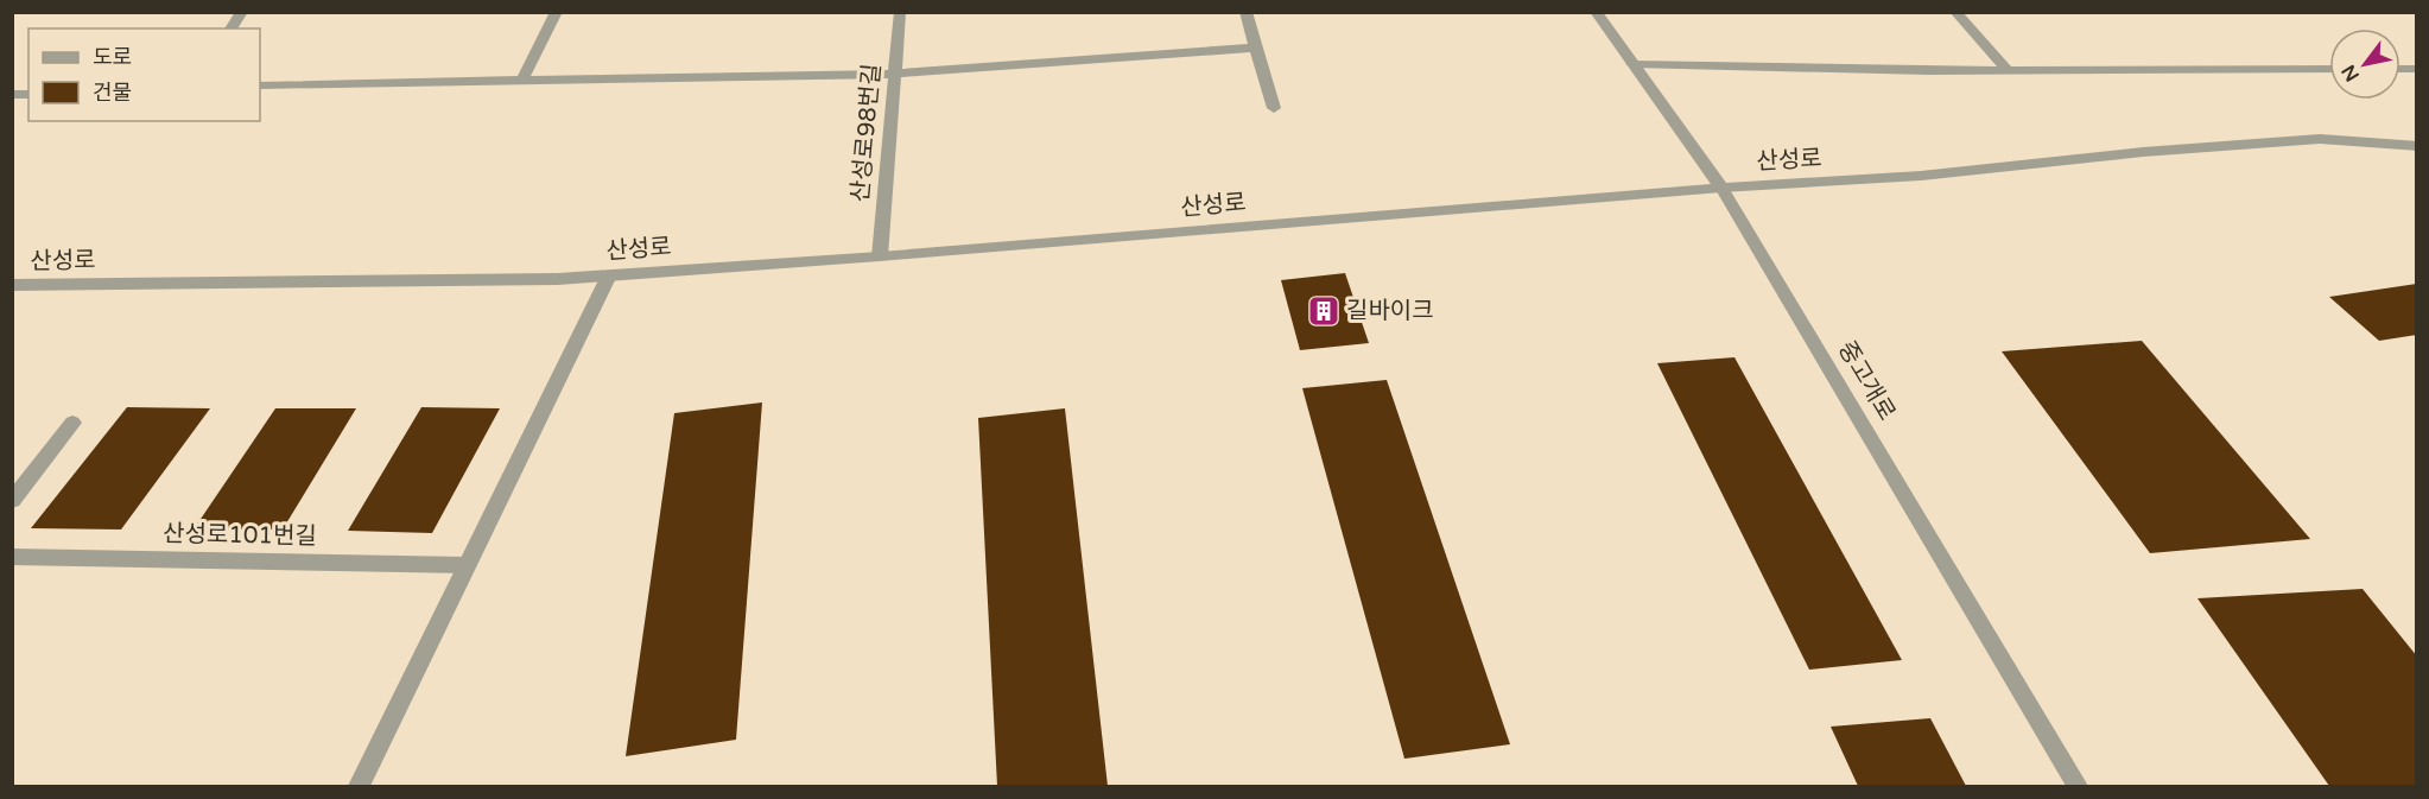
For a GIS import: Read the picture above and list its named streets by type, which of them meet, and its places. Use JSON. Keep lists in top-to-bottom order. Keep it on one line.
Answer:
{"streets":{"street":["산성로98번길","산성로","중고개로","산성로101번길"]},"crossings":[["산성로98번길","산성로"],["산성로","중고개로"]],"places":{"building":["길바이크"]},"legend":["도로","건물"],"north":"bottom left"}
